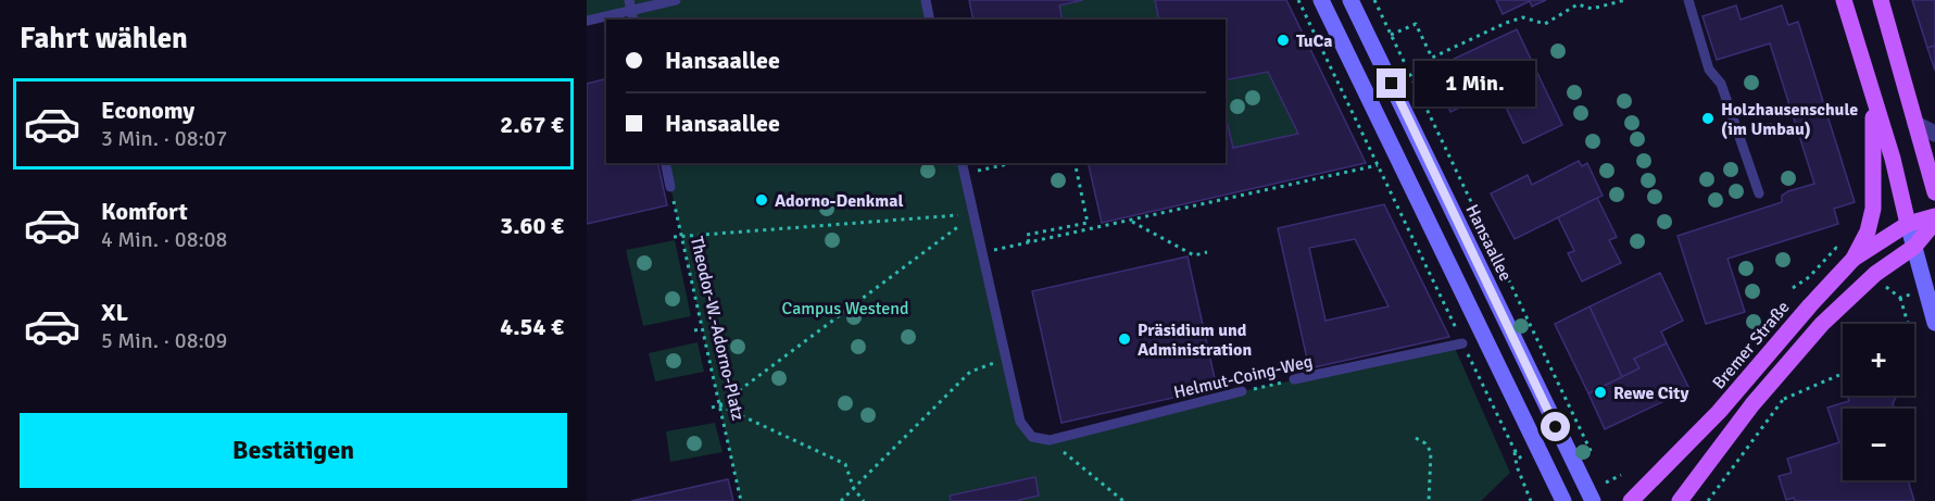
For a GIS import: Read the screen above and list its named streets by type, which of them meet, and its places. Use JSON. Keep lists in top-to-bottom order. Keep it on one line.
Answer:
{"streets":{"main road":["Hansaallee","Bremer Straße"],"lane":["Helmut-Coing-Weg"],"path":["Theodor-W.-Adorno-Platz"]},"parks":["Campus Westend"],"places":["TuCa","Holzhausenschule (im Umbau)","Adorno-Denkmal","Präsidium und Administration","Rewe City"],"page":{"heading":"Fahrt wählen","banner":["Hansaallee","Hansaallee"],"bubble":"1 Min.","list":[{"name":"Economy","note":"3 Min. · 08:07","value":"2.67 €"},{"name":"Komfort","note":"4 Min. · 08:08","value":"3.60 €"},{"name":"XL","note":"5 Min. · 08:09","value":"4.54 €"}],"map_buttons":["+","−"],"buttons":"Bestätigen"}}
